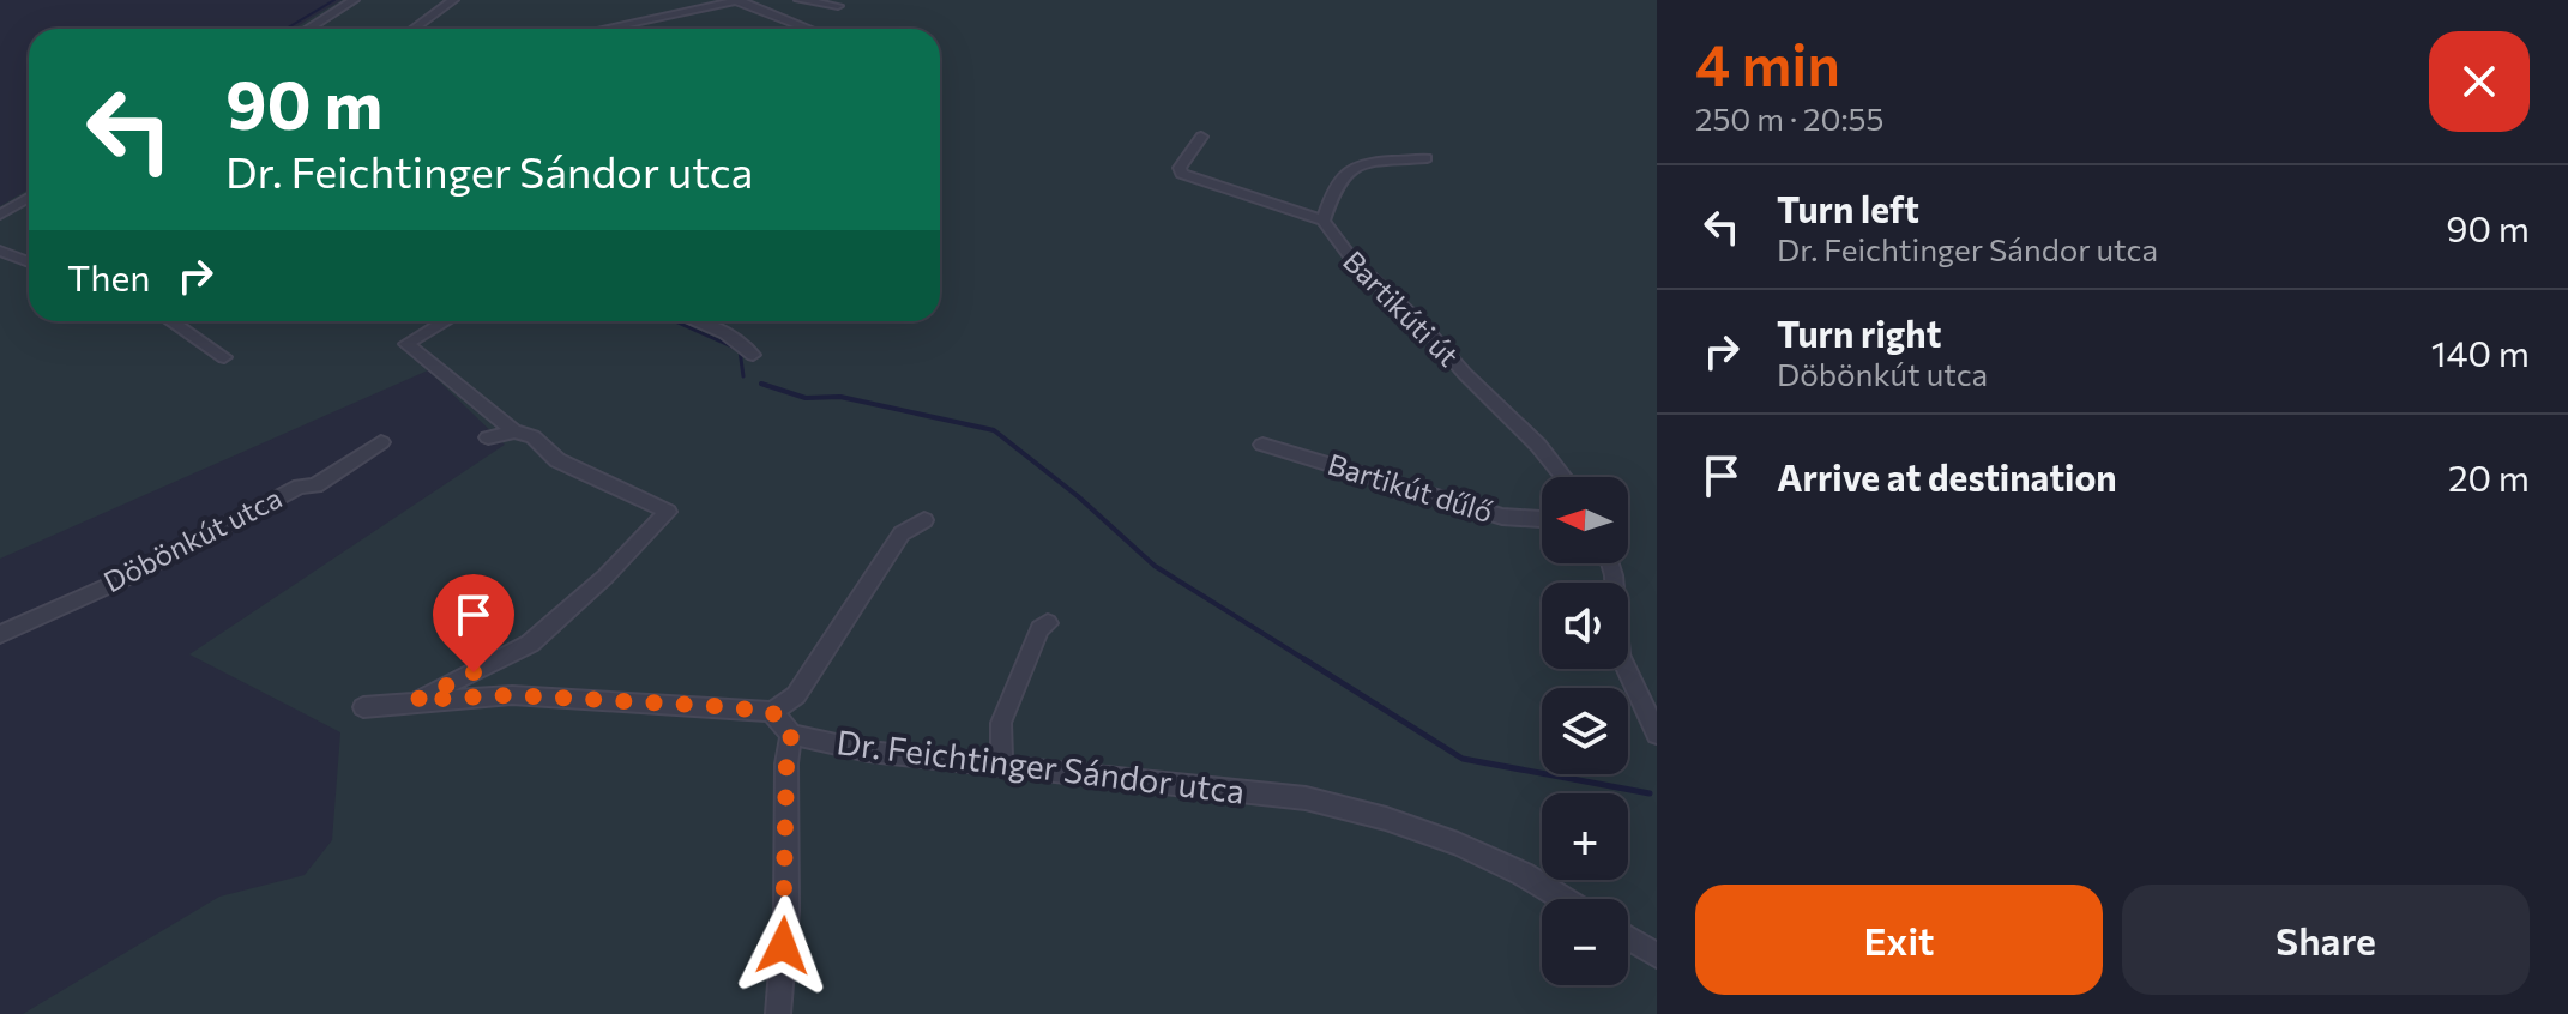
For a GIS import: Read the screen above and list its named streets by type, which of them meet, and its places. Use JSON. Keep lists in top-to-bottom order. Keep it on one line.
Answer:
{"streets":{"street":["Bartikúti út","Bartikút dűlő","Döbönkút utca","Dr. Feichtinger Sándor utca"]},"north":"left","page":{"heading":["4 min","250 m · 20:55"],"turn":["90 m","Dr. Feichtinger Sándor utca"],"list":[{"name":"Turn left","note":"Dr. Feichtinger Sándor utca","value":"90 m"},{"name":"Turn right","note":"Döbönkút utca","value":"140 m"},{"name":"Arrive at destination","value":"20 m"}],"then":"Then","map_buttons":["+","−"],"buttons":["Exit","Share"]}}
